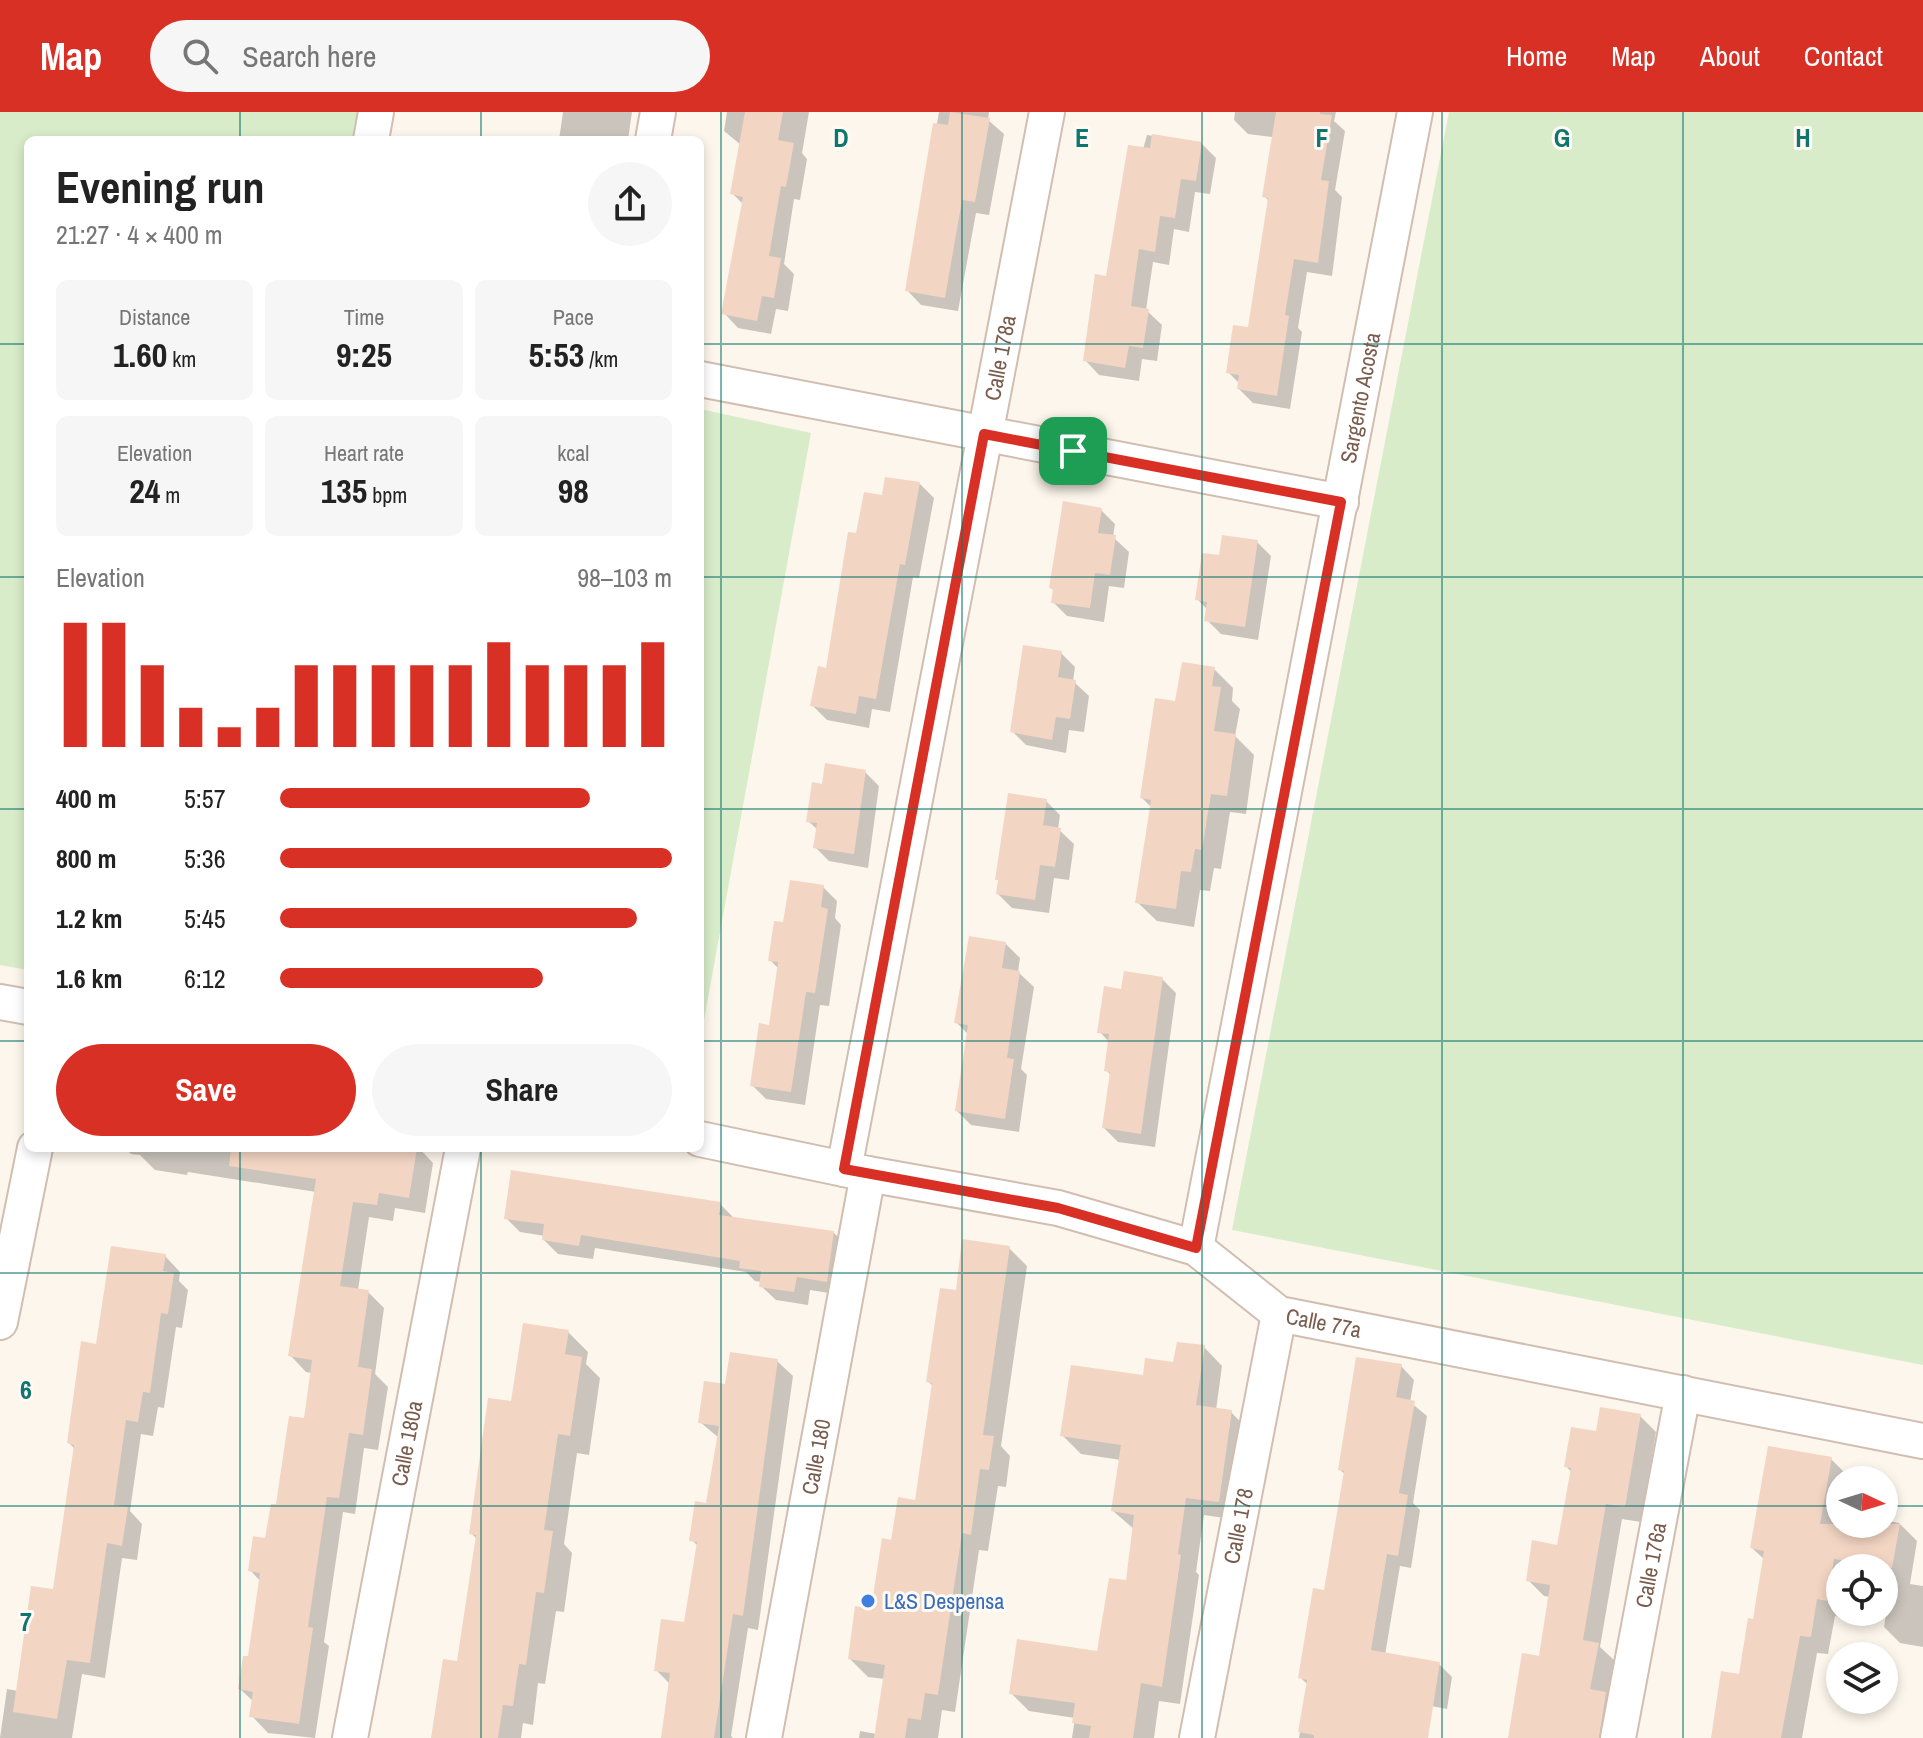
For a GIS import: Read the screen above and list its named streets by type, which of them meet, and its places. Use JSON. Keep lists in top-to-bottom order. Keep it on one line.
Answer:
{"streets":{"street":["Calle 178a","Sargento Acosta","Calle 77a","Calle 180a","Calle 180","Calle 178","Calle 176a"]},"crossings":[["Calle 178a","Calle 77a"],["Calle 178a","Calle 180"],["Sargento Acosta","Calle 77a"],["Calle 77a","Calle 180"],["Calle 77a","Calle 178"],["Calle 77a","Calle 176a"]],"places":["L&S Despensa"],"north":"right","page":{"header":"Map","search":"Search here","nav":["Home","Map","About","Contact"],"heading":["Evening run","21:27 · 4 × 400 m"],"stats":[["Distance","1.60 km"],["Time","9:25"],["Pace","5:53 /km"],["Elevation","24 m"],["Heart rate","135 bpm"],["kcal","98"]],"chart":["Elevation","98–103 m"],"list":[{"name":"400 m","note":"5:57"},{"name":"800 m","note":"5:36"},{"name":"1.2 km","note":"5:45"},{"name":"1.6 km","note":"6:12"}],"buttons":["Save","Share"]},"grid":{"columns":["D","E","F","G","H"],"rows":["6","7"]}}
